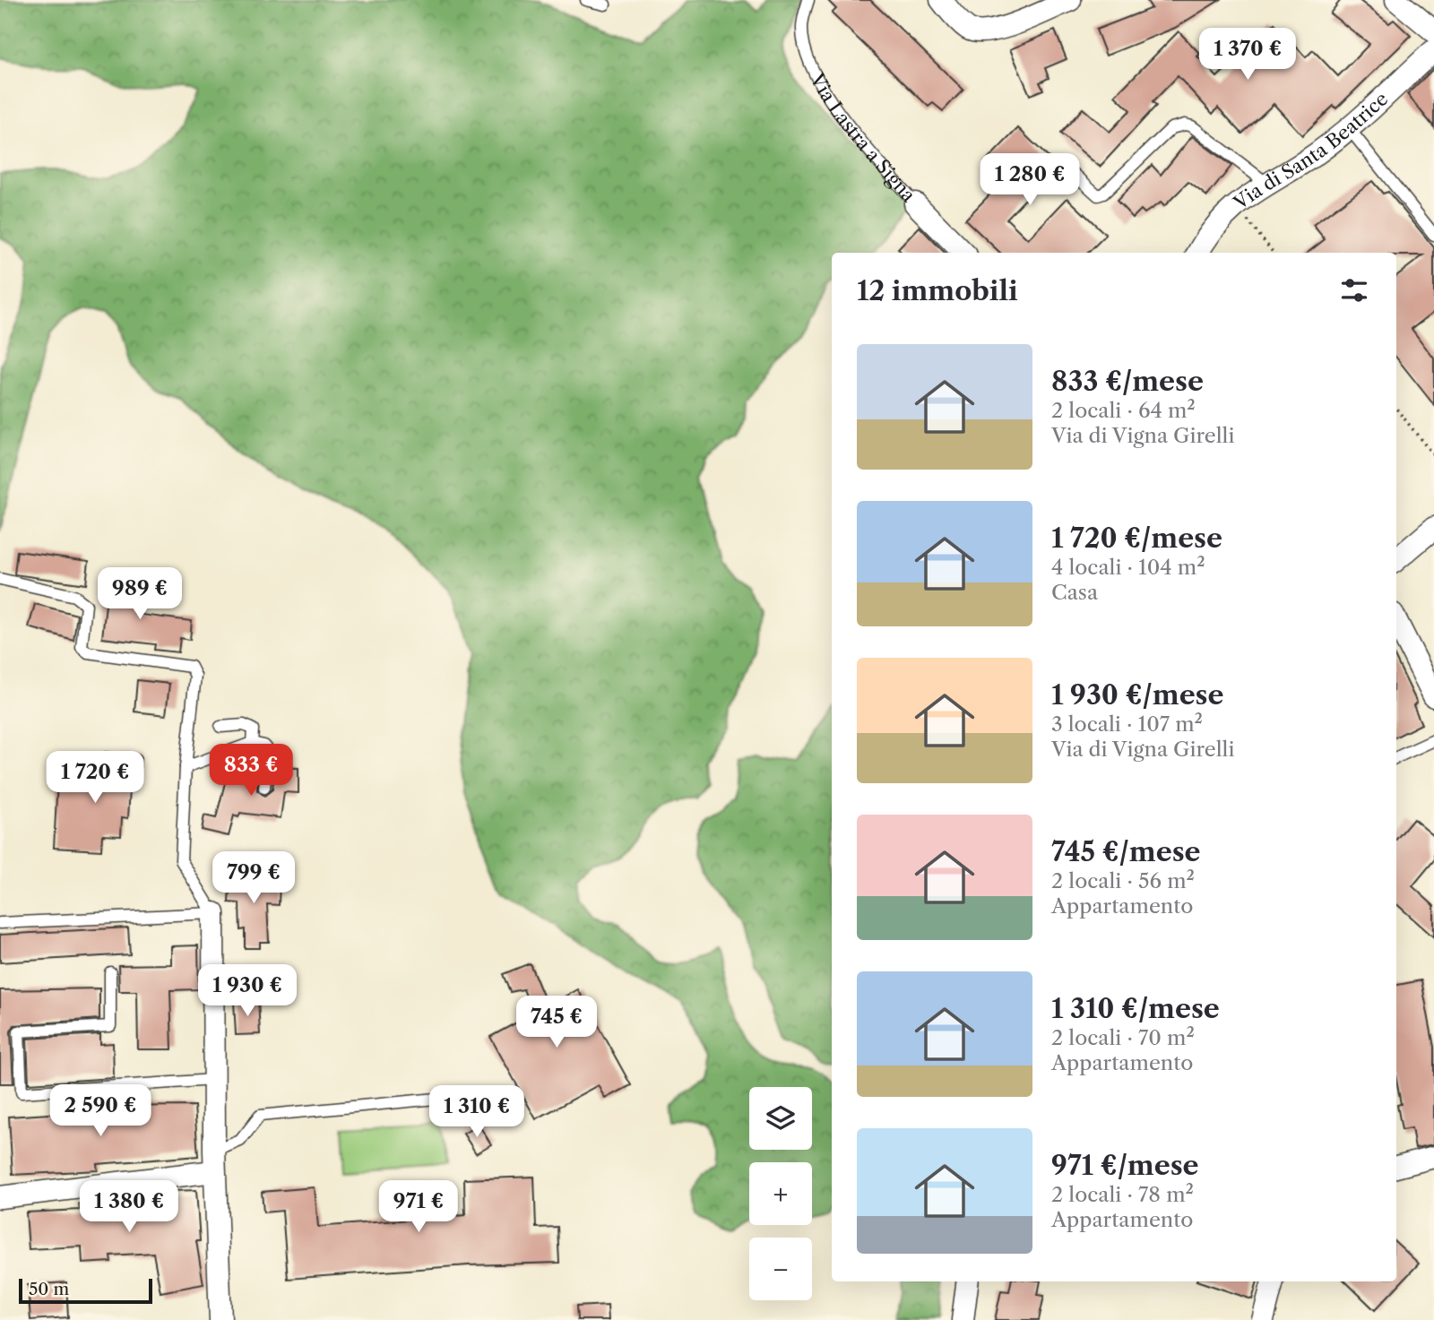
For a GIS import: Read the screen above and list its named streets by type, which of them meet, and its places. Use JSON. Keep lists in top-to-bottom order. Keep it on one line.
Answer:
{"streets":{"street":["Via Lastra a Signa","Via di Santa Beatrice"]},"scale_bar":"50 m","page":{"price":["1 370 €","1 280 €","989 €","833 €","1 720 €","799 €","1 930 €","745 €","2 590 €","1 310 €","1 380 €","971 €"],"heading":"12 immobili","list":[{"name":"833 €/mese","note":"2 locali · 64 m² · Via di Vigna Girelli"},{"name":"1 720 €/mese","note":"4 locali · 104 m² · Casa"},{"name":"1 930 €/mese","note":"3 locali · 107 m² · Via di Vigna Girelli"},{"name":"745 €/mese","note":"2 locali · 56 m² · Appartamento"},{"name":"1 310 €/mese","note":"2 locali · 70 m² · Appartamento"},{"name":"971 €/mese","note":"2 locali · 78 m² · Appartamento"}],"map_buttons":["+","−"],"scale":"50 m"}}
